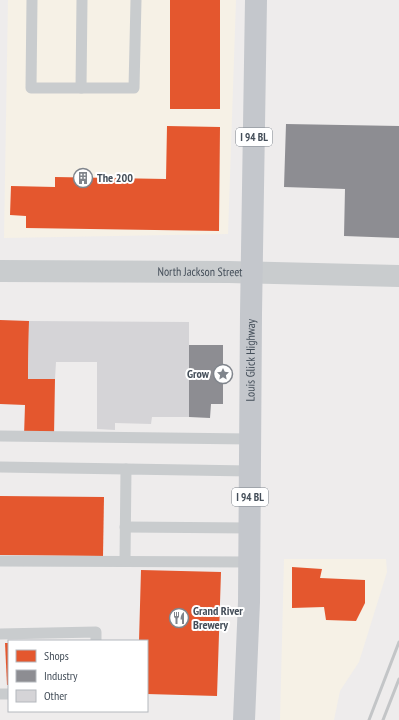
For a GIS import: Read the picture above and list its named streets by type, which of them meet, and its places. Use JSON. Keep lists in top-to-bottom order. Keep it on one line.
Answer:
{"streets":{"main road":["I 94 BL","Louis Glick Highway"],"street":["North Jackson Street"]},"crossings":[["North Jackson Street","Louis Glick Highway"]],"places":{"building":["The 200"],"place":["Grow"],"restaurant":["Grand River Brewery"]},"legend":["Shops","Industry","Other"]}
